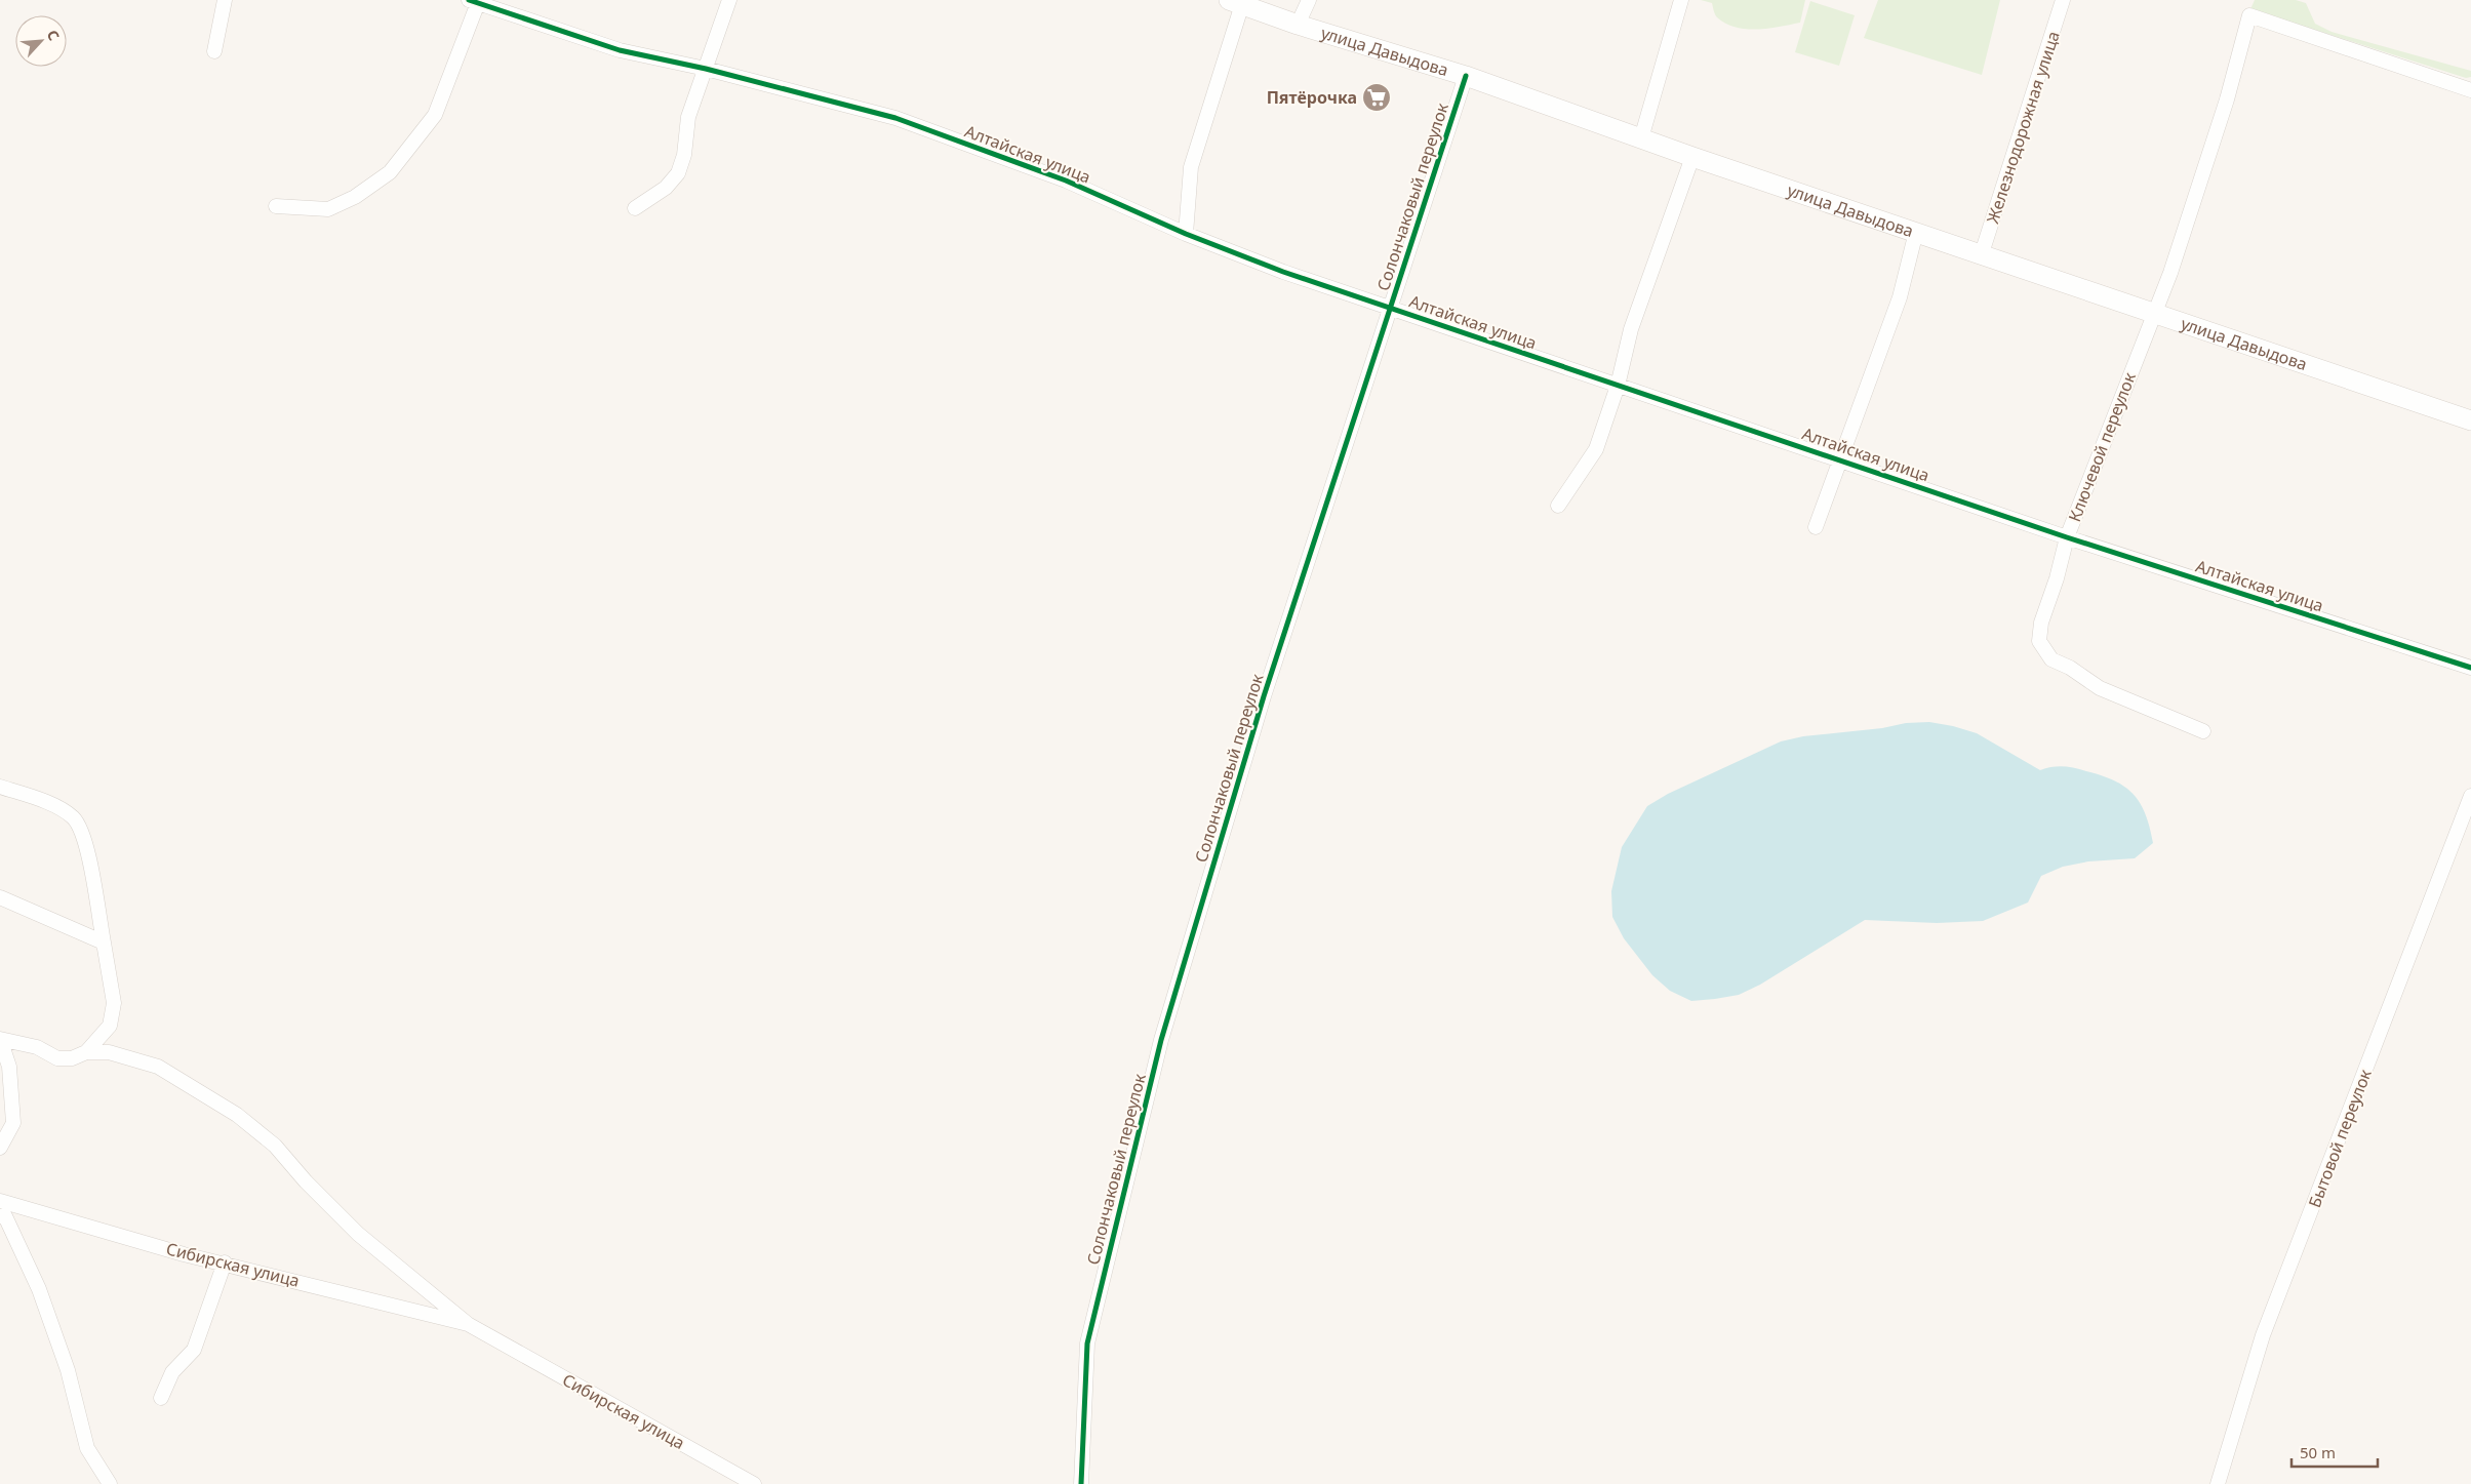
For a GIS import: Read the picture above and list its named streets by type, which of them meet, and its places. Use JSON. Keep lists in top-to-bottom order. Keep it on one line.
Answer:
{"streets":{"main road":["улица Давыдова"],"street":["Железнодорожная улица","Алтайская улица","Солончаковый переулок","Ключевой переулок","Бытовой переулок","Сибирская улица"]},"crossings":[["улица Давыдова","Железнодорожная улица"],["улица Давыдова","Солончаковый переулок"],["улица Давыдова","Ключевой переулок"],["Алтайская улица","Солончаковый переулок"],["Алтайская улица","Ключевой переулок"]],"places":{"supermarket":["Пятёрочка"]},"scale_bar":"50 m","north":"top right"}
